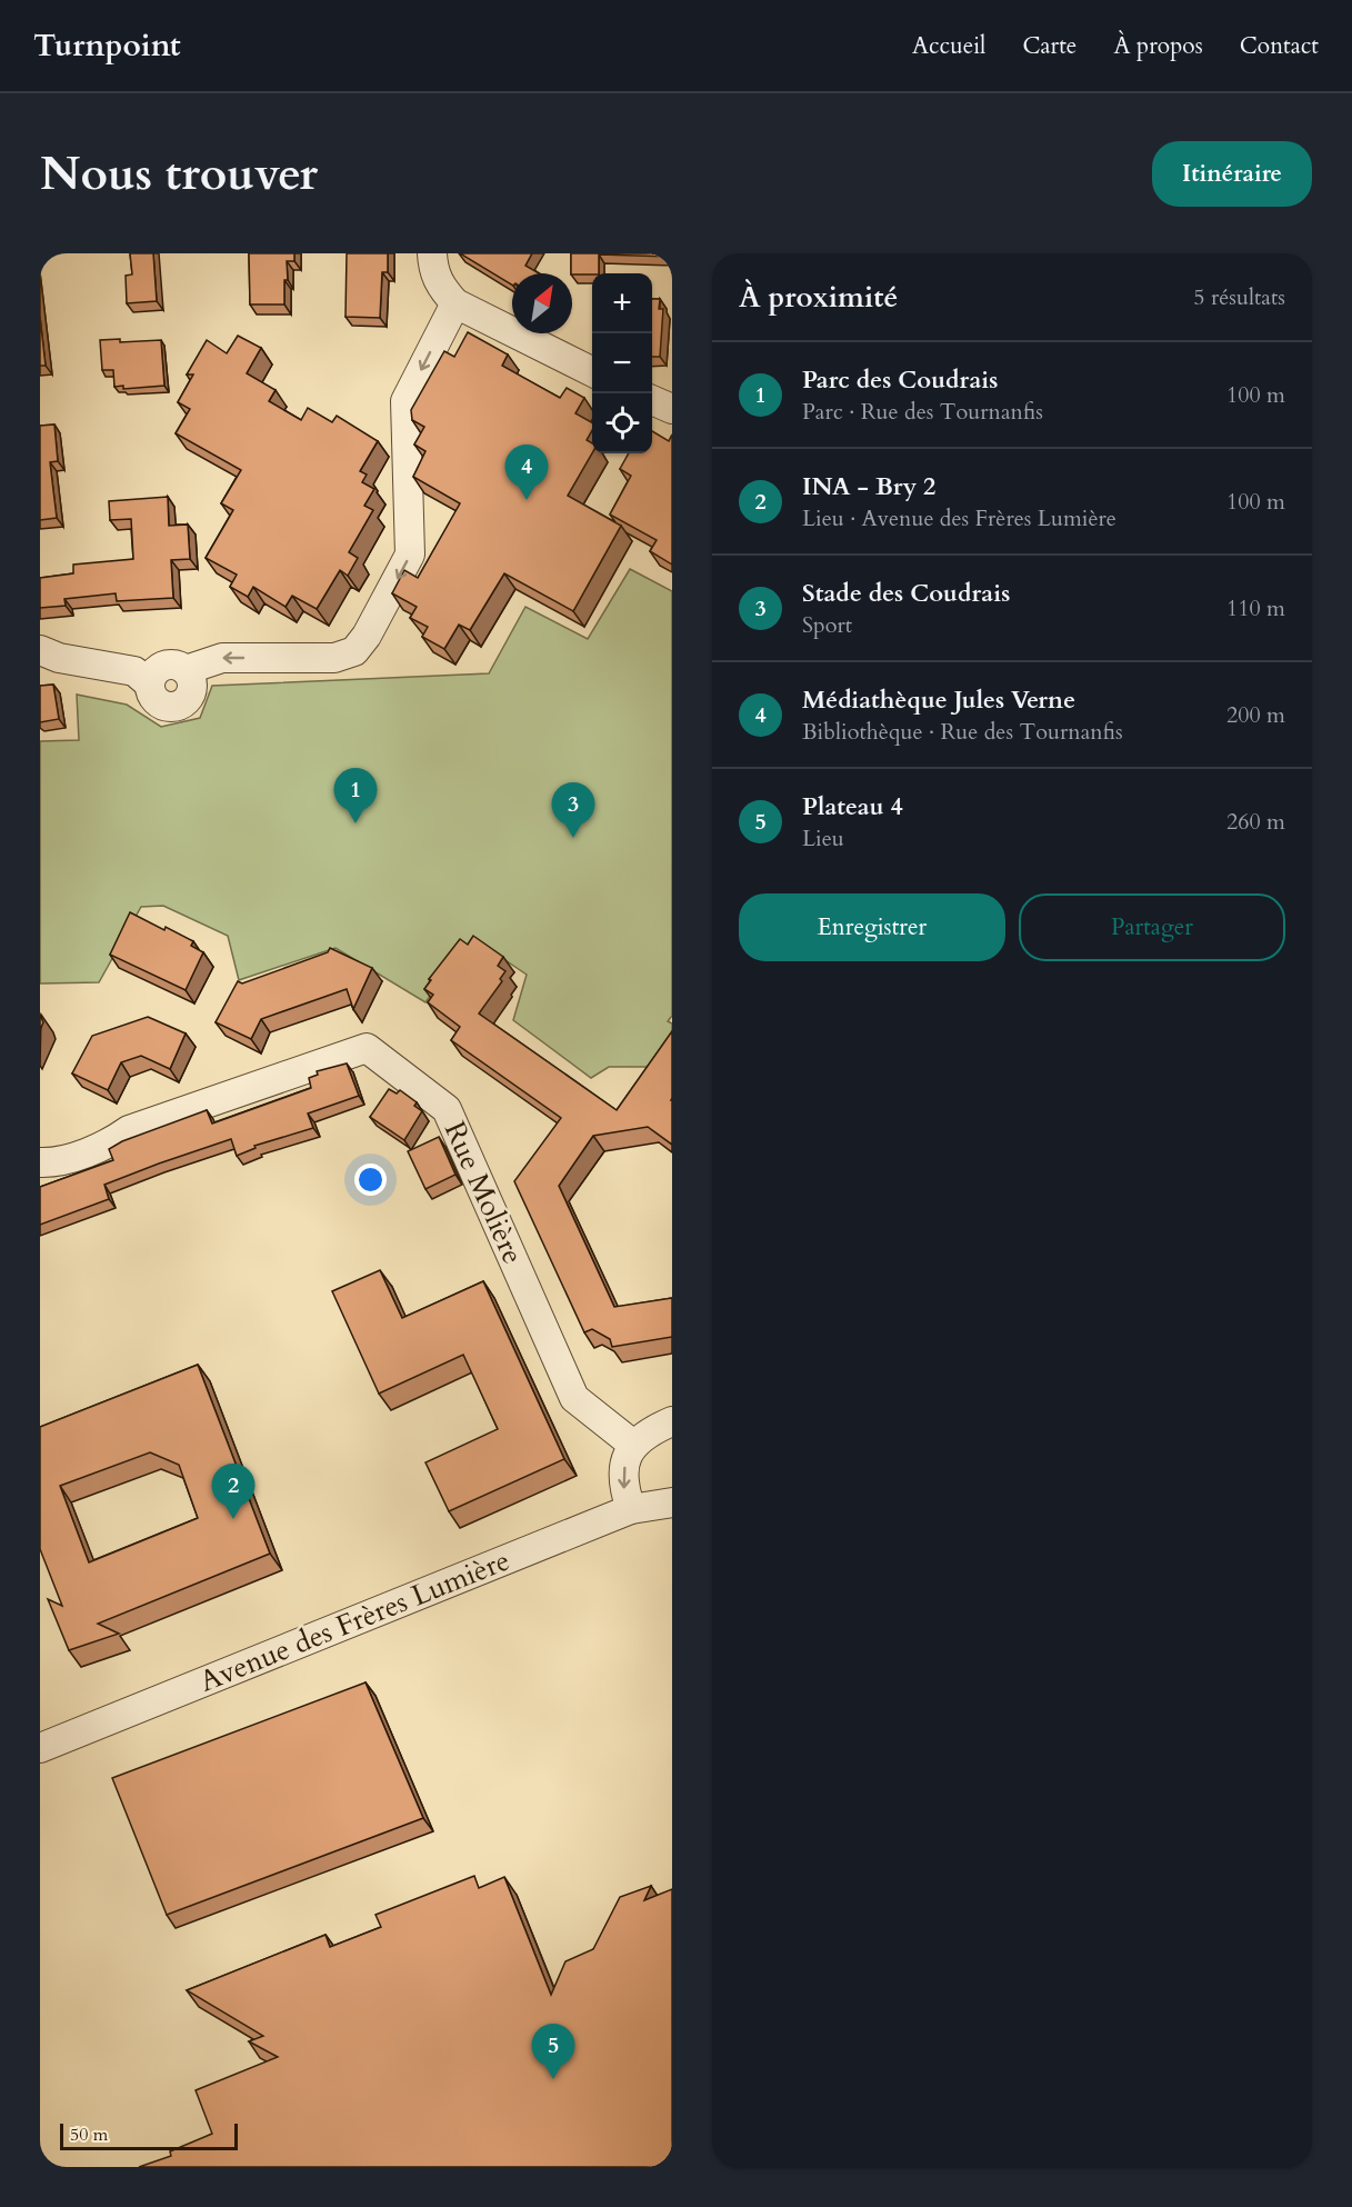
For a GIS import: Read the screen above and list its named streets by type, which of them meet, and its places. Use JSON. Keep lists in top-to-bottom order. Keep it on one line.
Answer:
{"streets":{"street":["Rue Molière","Avenue des Frères Lumière"]},"scale_bar":"50 m","north":"top right","page":{"header":"Turnpoint","nav":["Accueil","Carte","À propos","Contact"],"buttons":["Itinéraire",["Enregistrer","Partager"]],"title":"Nous trouver","heading":["À proximité","5 résultats"],"map_buttons":["+","−"],"list":[{"mark":"1","name":"Parc des Coudrais","note":"Parc · Rue des Tournanfis","value":"100 m"},{"mark":"2","name":"INA - Bry 2","note":"Lieu · Avenue des Frères Lumière","value":"100 m"},{"mark":"3","name":"Stade des Coudrais","note":"Sport","value":"110 m"},{"mark":"4","name":"Médiathèque Jules Verne","note":"Bibliothèque · Rue des Tournanfis","value":"200 m"},{"mark":"5","name":"Plateau 4","note":"Lieu","value":"260 m"}],"pins":["4","1","3","2","5"],"scale":"50 m"}}
